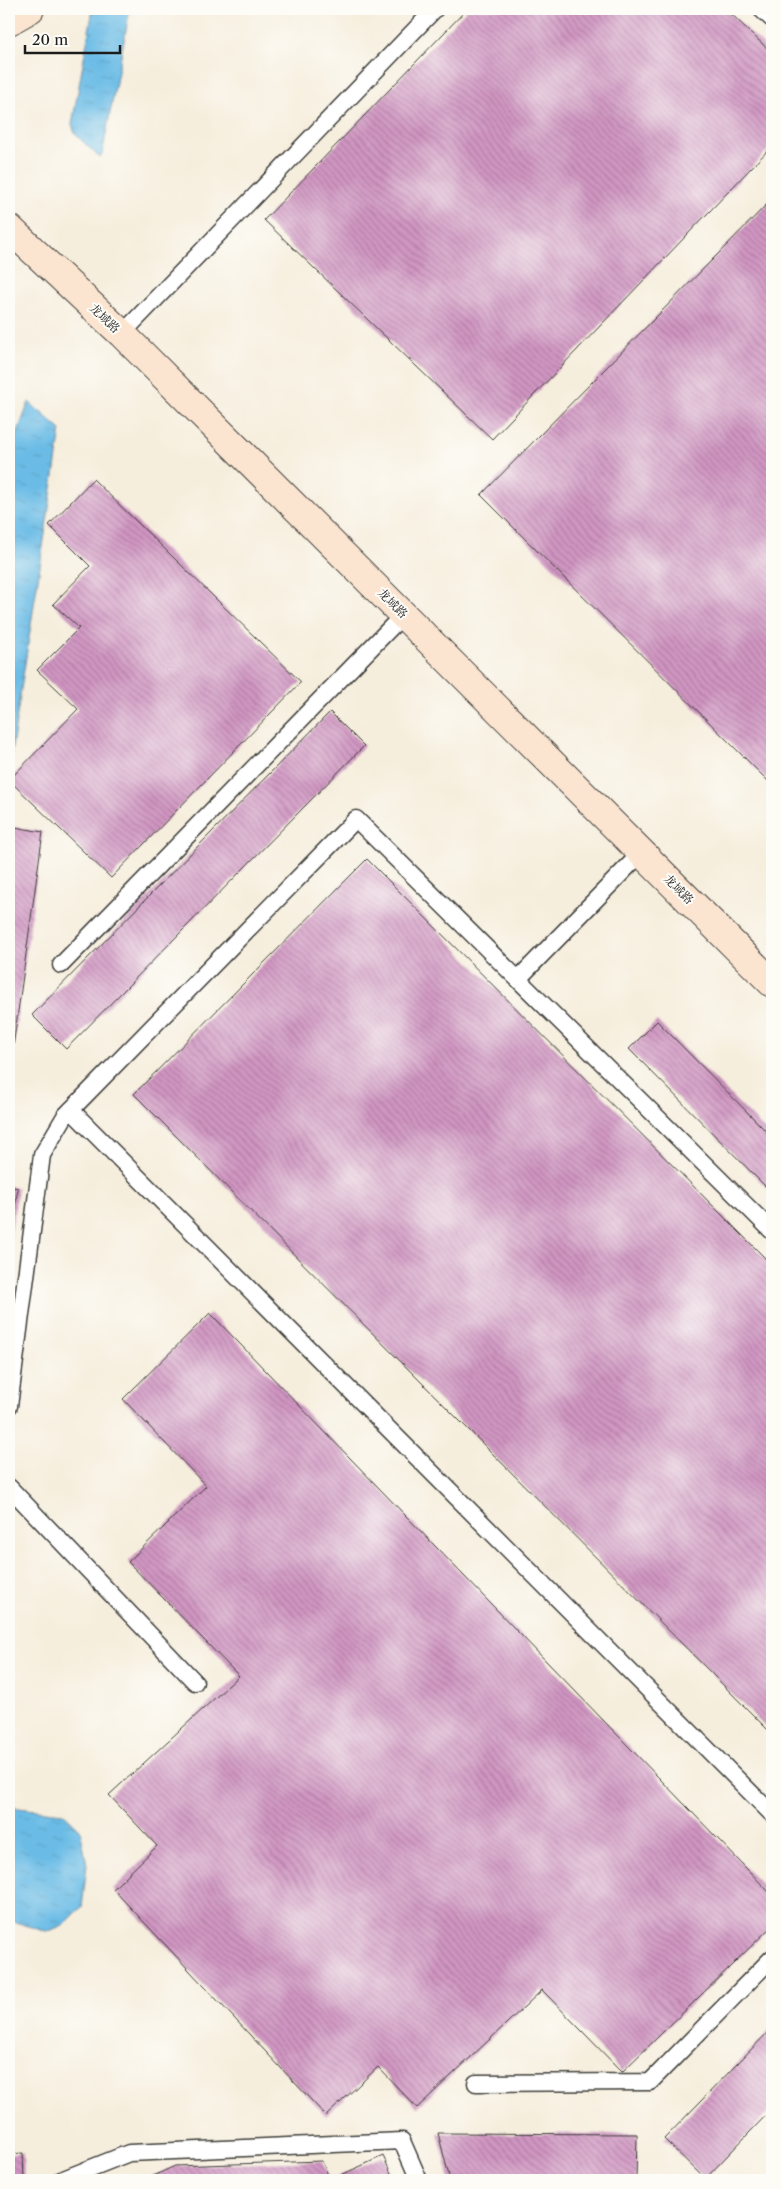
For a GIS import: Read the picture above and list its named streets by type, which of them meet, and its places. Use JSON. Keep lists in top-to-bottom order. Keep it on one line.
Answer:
{"streets":{"street":["龙域路"]},"scale_bar":"20 m"}
